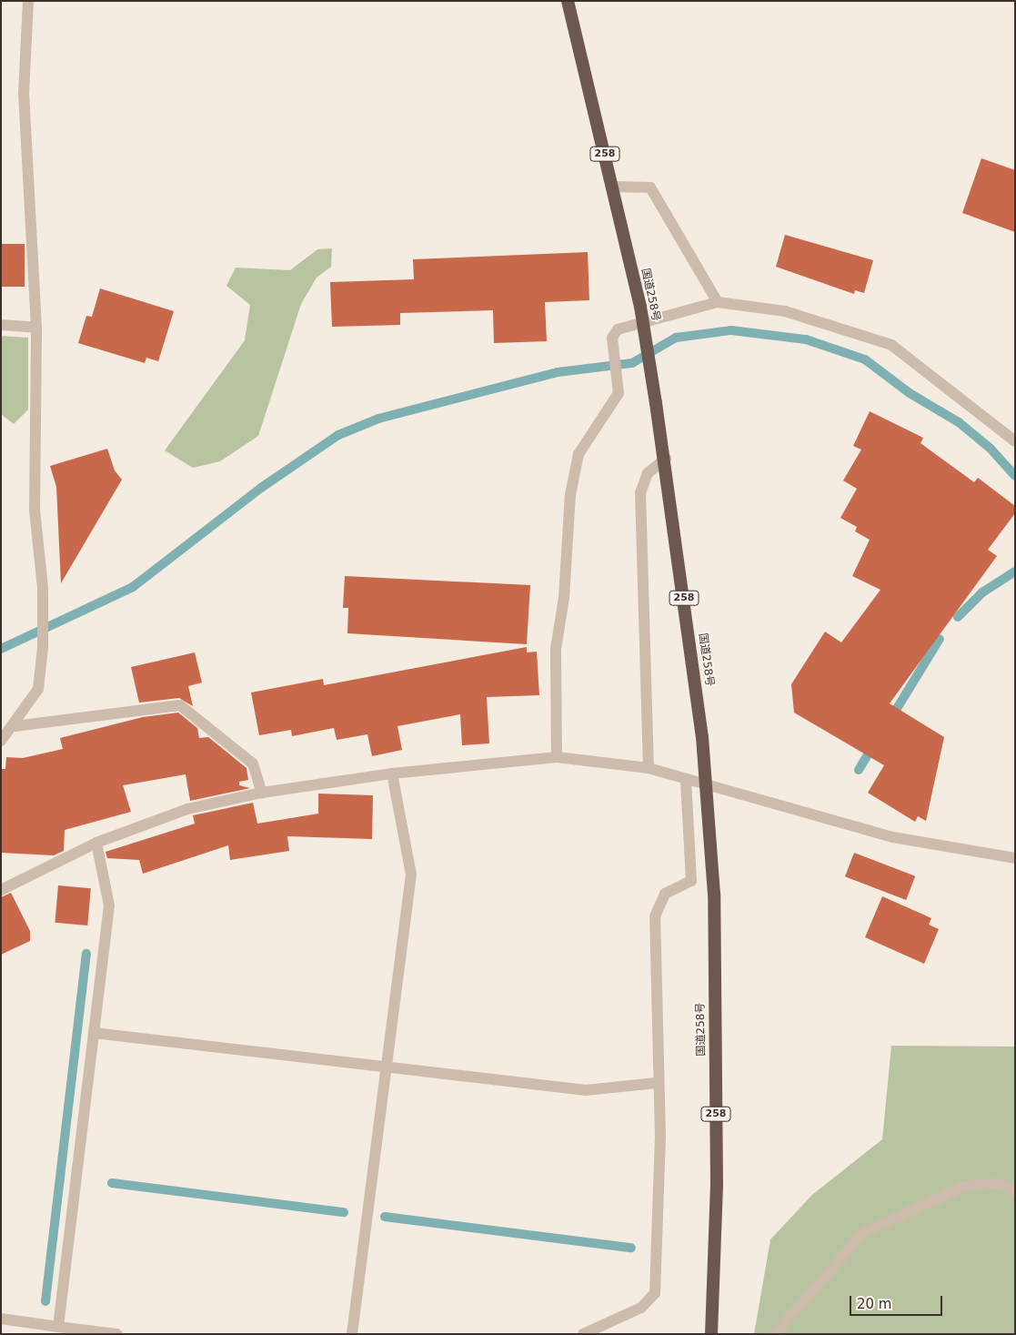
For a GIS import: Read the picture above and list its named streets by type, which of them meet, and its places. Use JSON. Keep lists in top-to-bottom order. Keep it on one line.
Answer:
{"streets":{"highway":["258","国道258号"]},"scale_bar":"20 m"}
